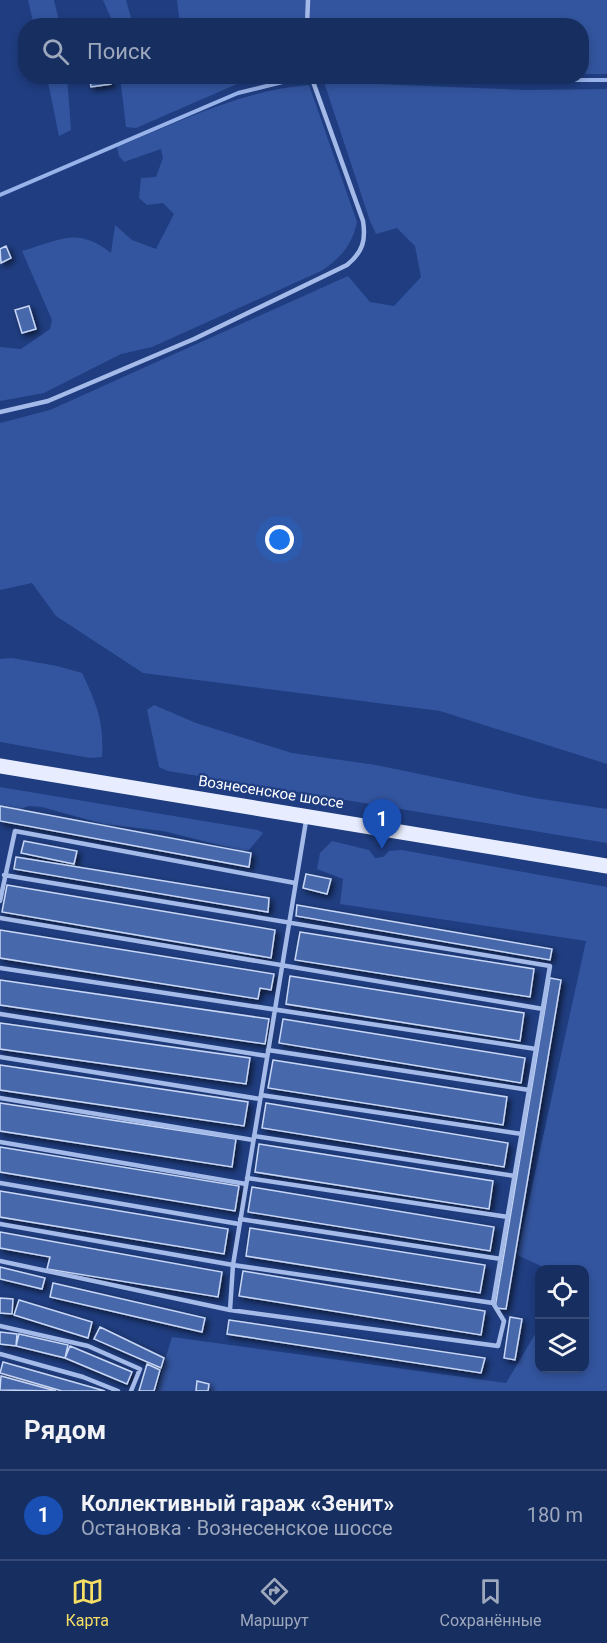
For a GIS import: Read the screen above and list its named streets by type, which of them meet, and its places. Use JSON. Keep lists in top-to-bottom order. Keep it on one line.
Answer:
{"streets":{"main road":["Вознесенское шоссе"]},"page":{"search":"Поиск","pins":"1","heading":"Рядом","list":[{"mark":"1","name":"Коллективный гараж «Зенит»","note":"Остановка · Вознесенское шоссе","value":"180 m"}],"nav":["Карта","Маршрут","Сохранённые"]}}
